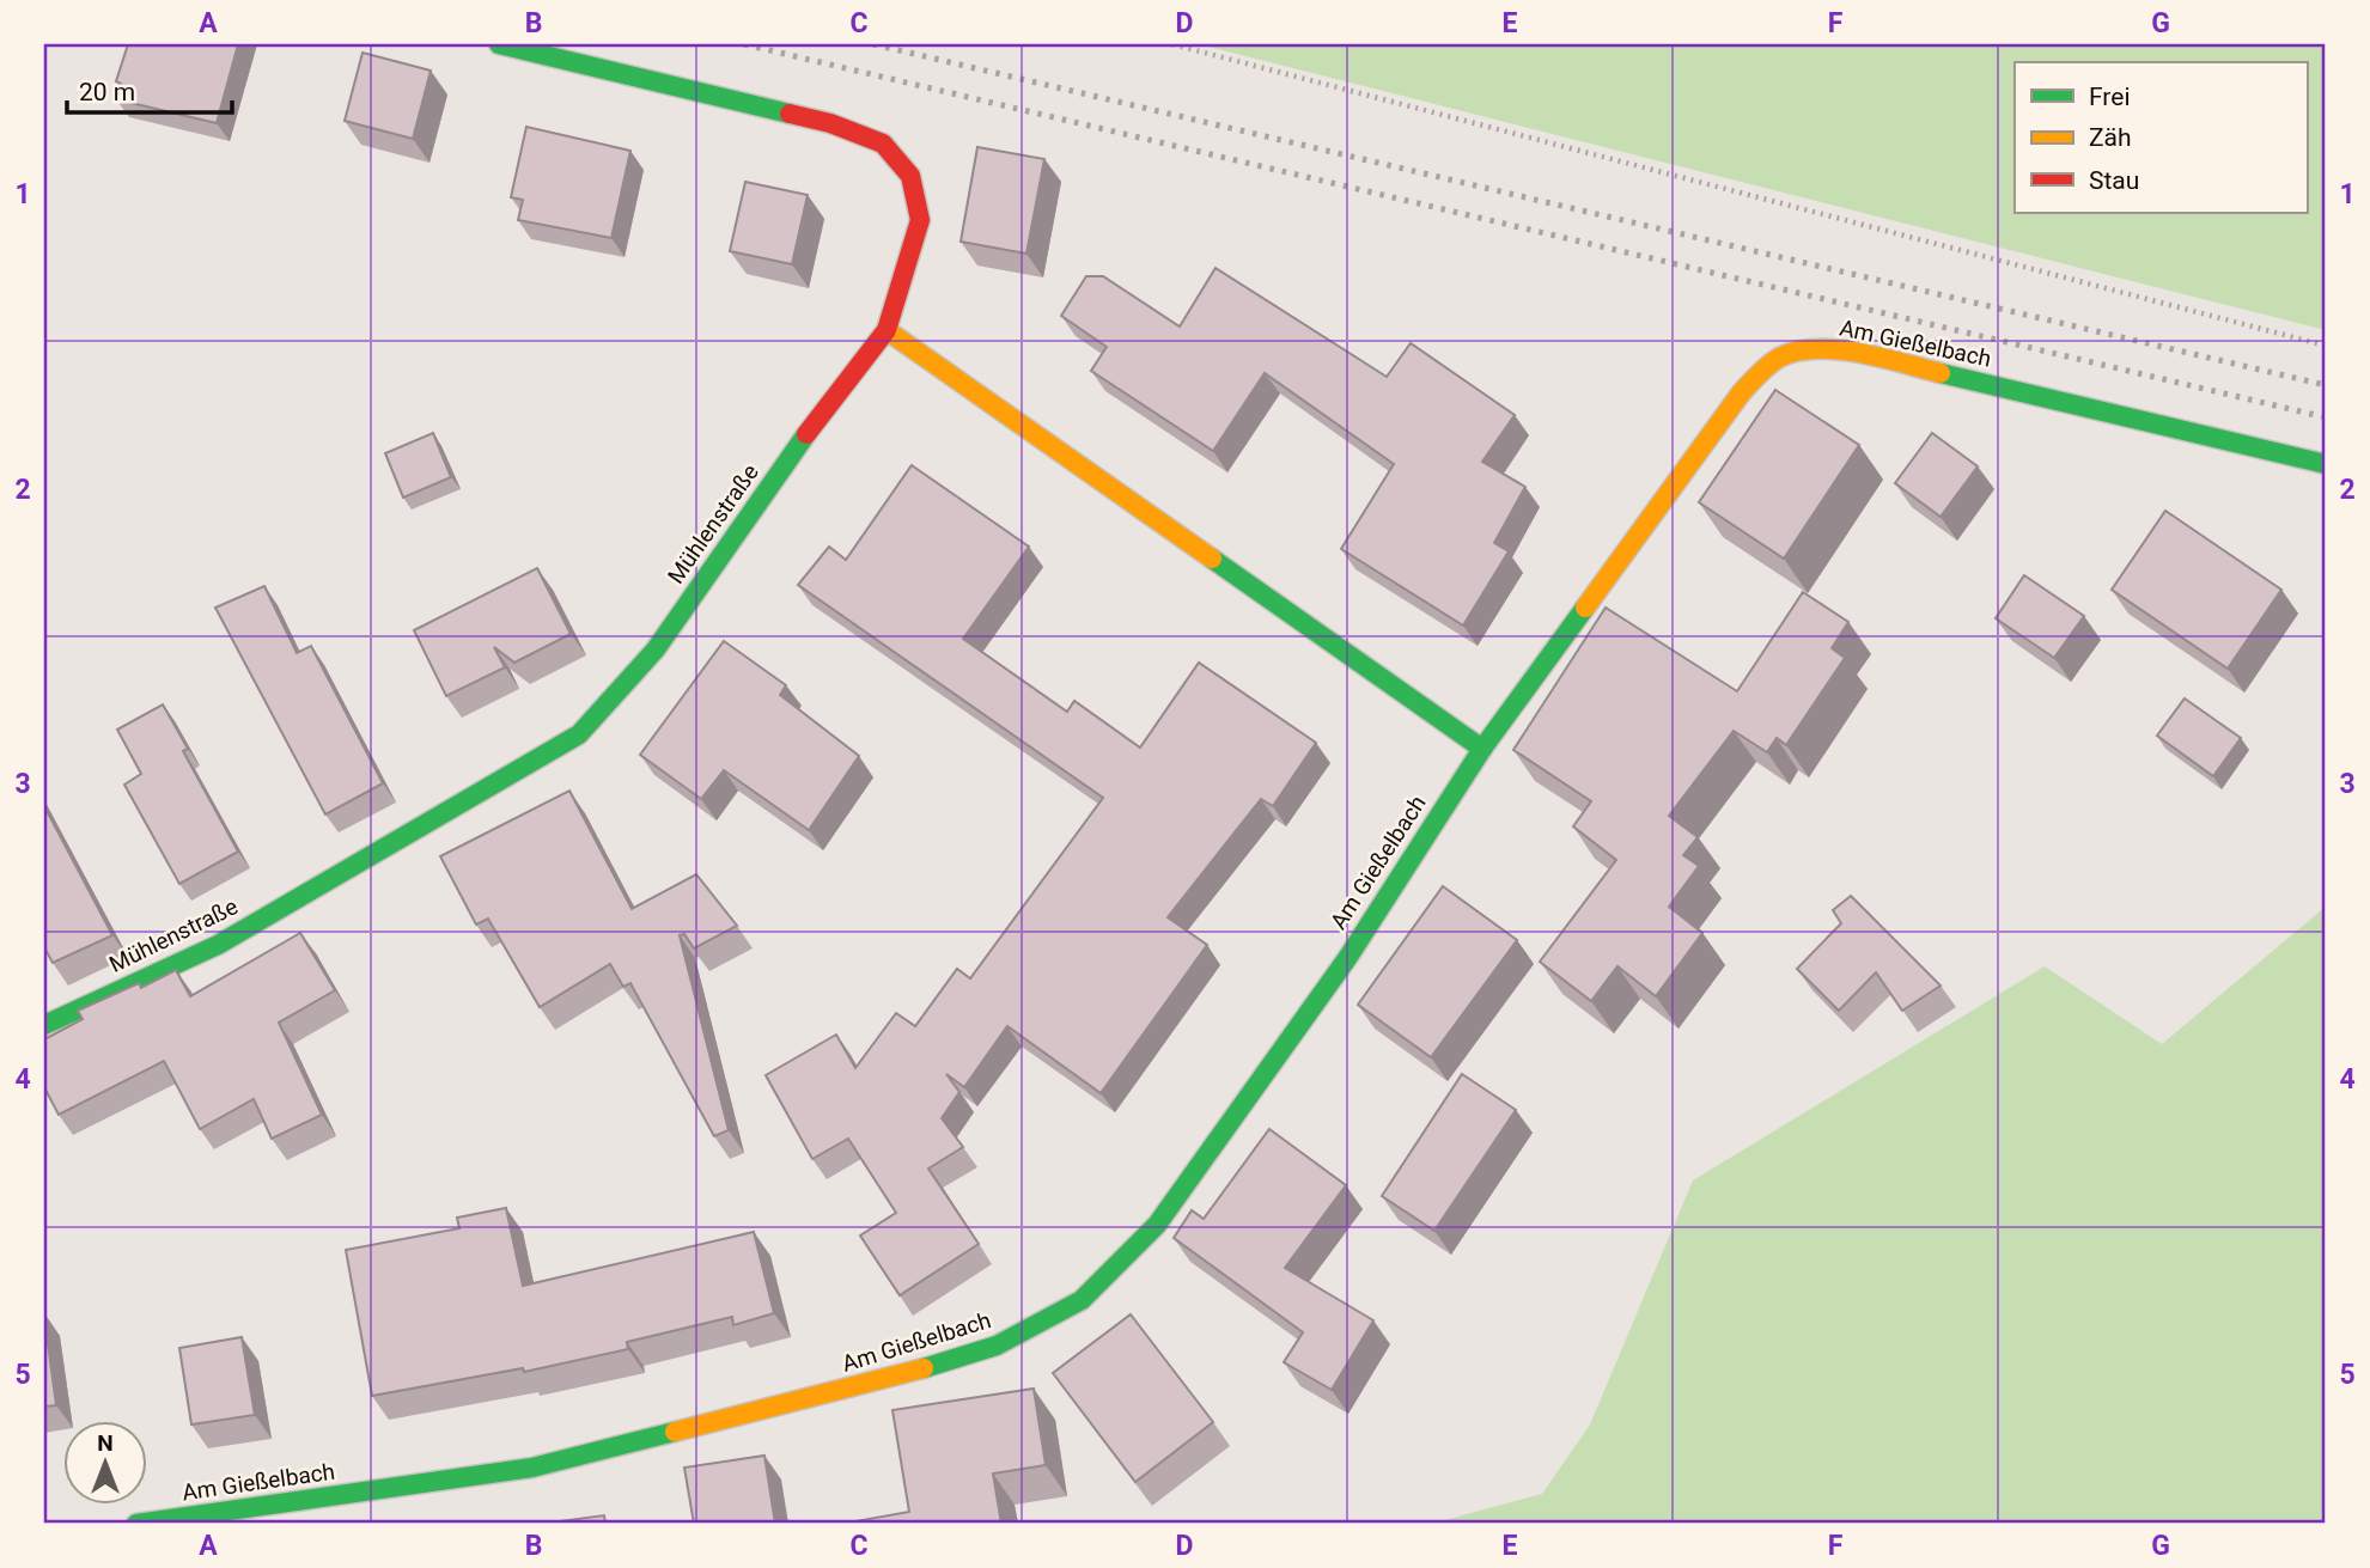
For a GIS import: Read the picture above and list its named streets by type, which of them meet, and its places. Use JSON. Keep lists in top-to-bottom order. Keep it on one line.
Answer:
{"streets":{"street":["Am Gießelbach","Mühlenstraße"]},"legend":["Frei","Zäh","Stau"],"scale_bar":"20 m","north":"top","grid":{"columns":["A","B","C","D","E","F","G"],"rows":["1","2","3","4","5"]}}
